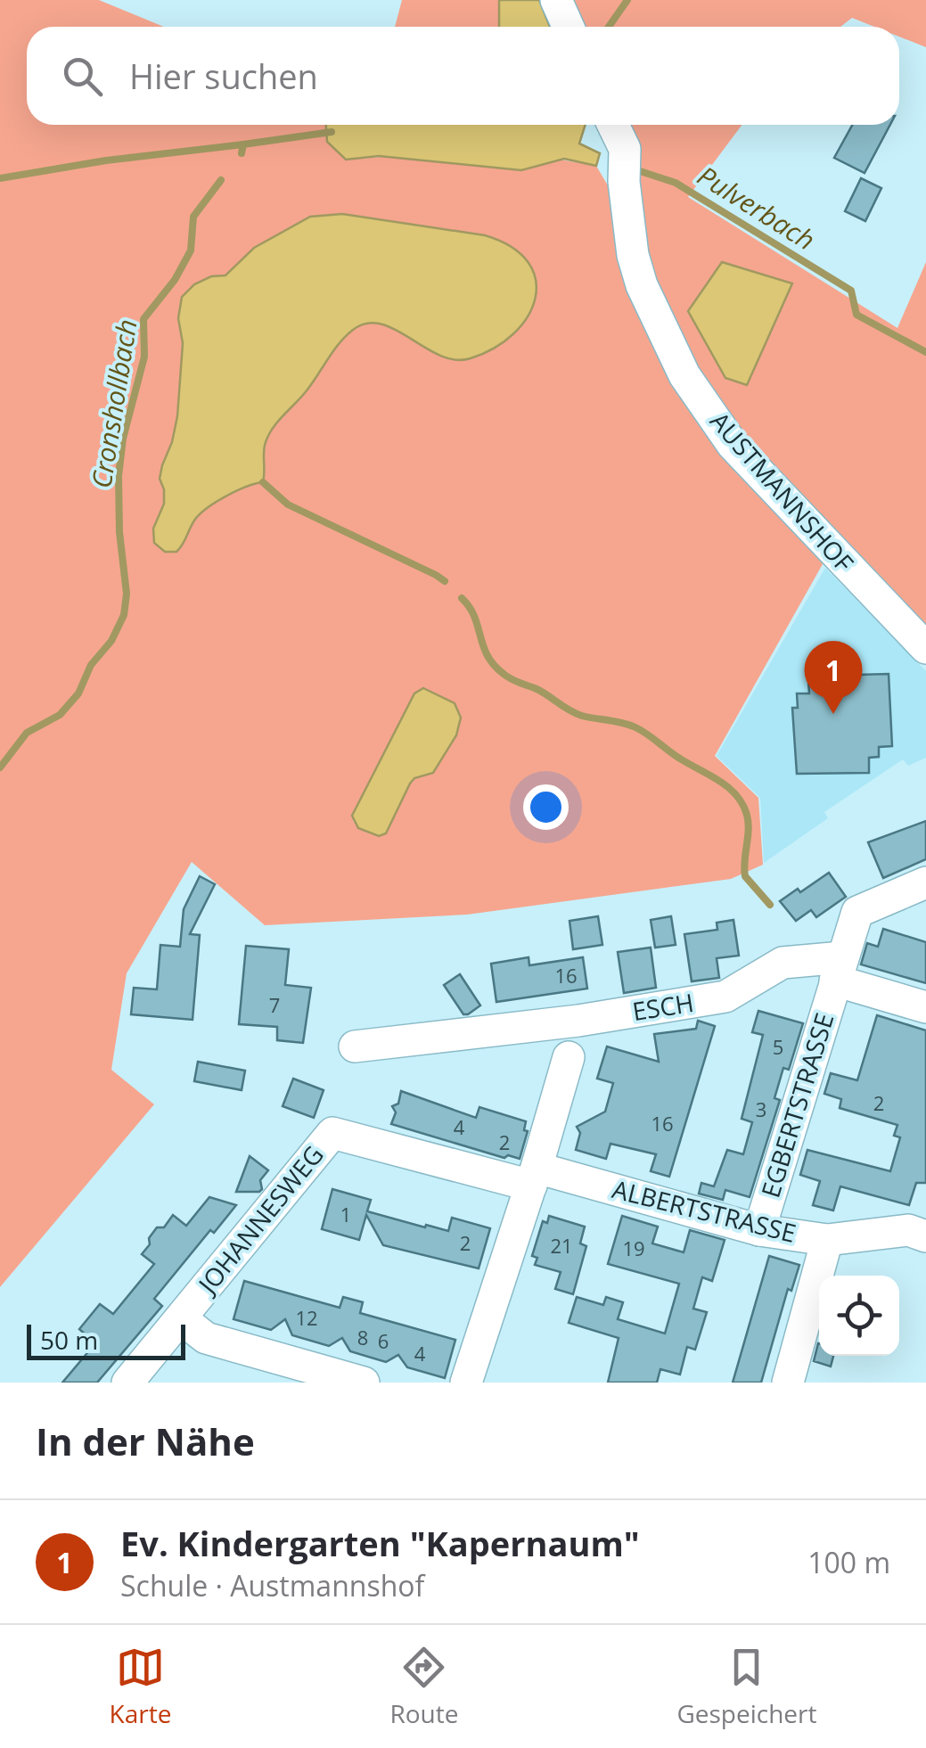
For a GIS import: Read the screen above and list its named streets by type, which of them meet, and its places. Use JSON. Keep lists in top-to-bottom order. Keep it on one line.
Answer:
{"streets":{"street":["AUSTMANNSHOF","ESCH","EGBERTSTRASSE","ALBERTSTRASSE","JOHANNESWEG"]},"crossings":[["ESCH","EGBERTSTRASSE"],["EGBERTSTRASSE","ALBERTSTRASSE"],["ALBERTSTRASSE","JOHANNESWEG"]],"water":["Pulverbach","Cronshollbach"],"house_numbers":["16","7","5","2","3","16","4","2","1","2","21","19","12","8","6","4"],"scale_bar":"50 m","page":{"search":"Hier suchen","pins":"1","scale":"50 m","heading":"In der Nähe","list":[{"mark":"1","name":"Ev. Kindergarten \"Kapernaum\"","note":"Schule · Austmannshof","value":"100 m"}],"nav":["Karte","Route","Gespeichert"]}}
